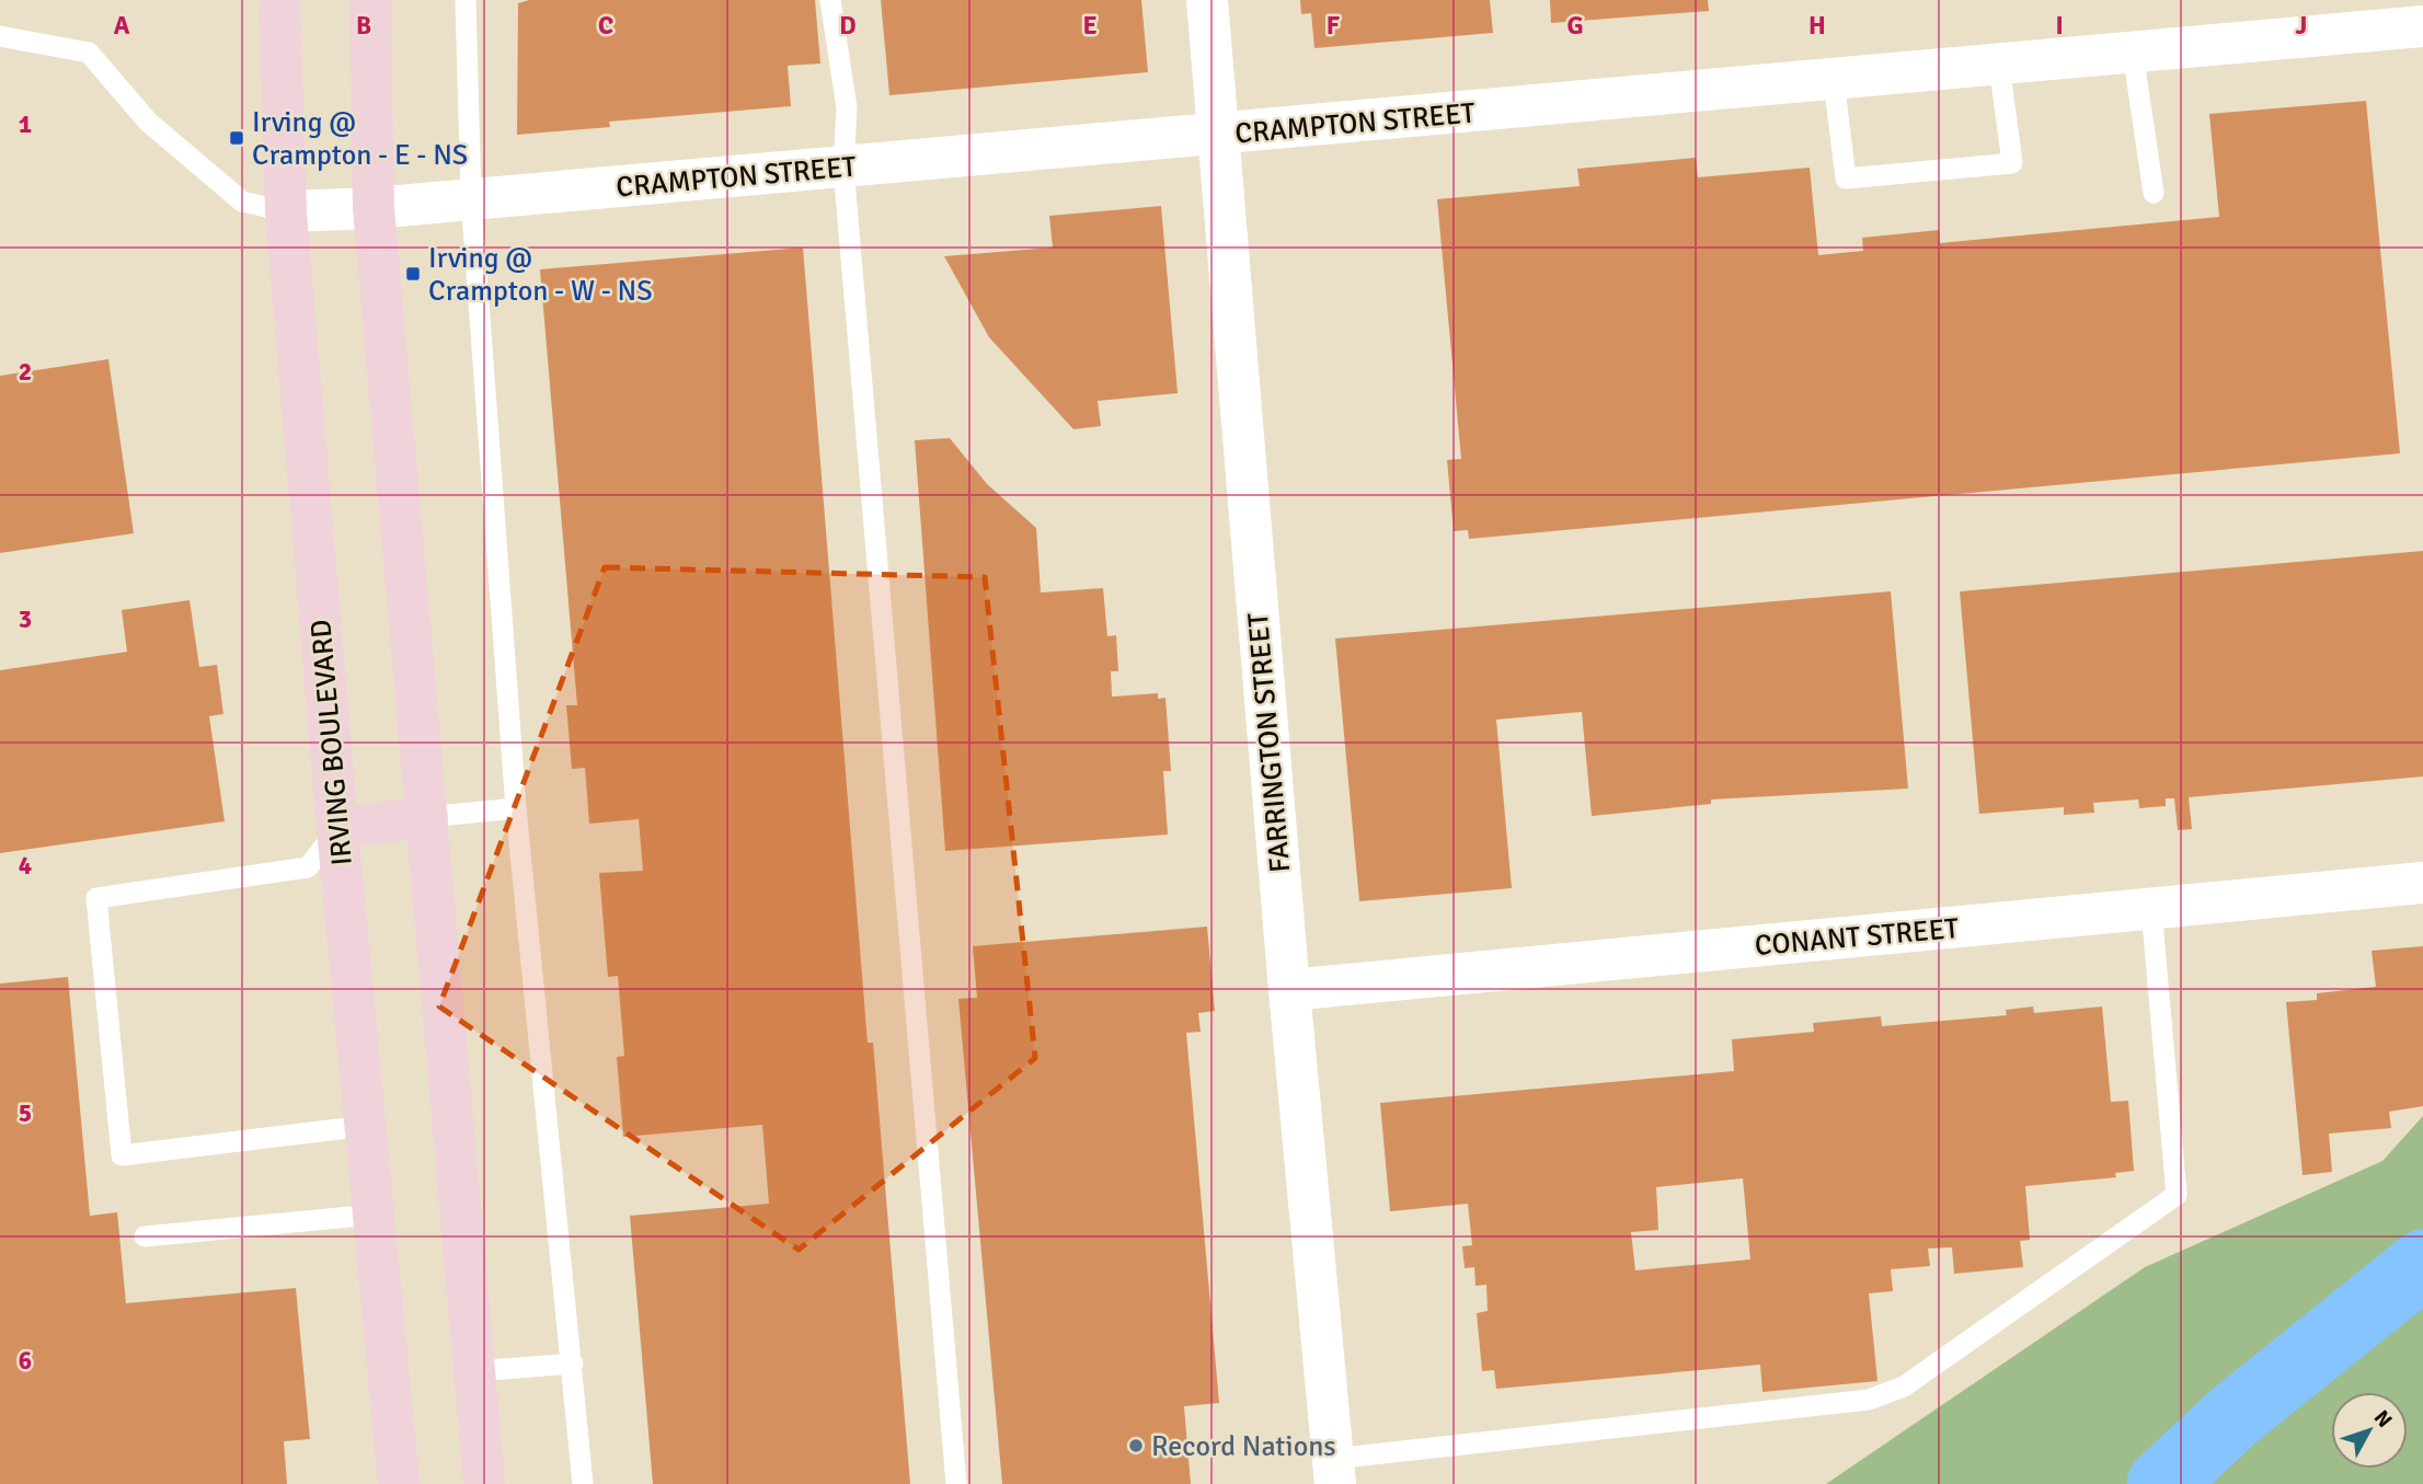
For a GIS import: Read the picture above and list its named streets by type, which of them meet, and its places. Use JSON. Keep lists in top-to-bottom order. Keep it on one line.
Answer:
{"streets":{"main road":["IRVING BOULEVARD"],"street":["CRAMPTON STREET","FARRINGTON STREET","CONANT STREET"]},"crossings":[["CRAMPTON STREET","IRVING BOULEVARD"],["CRAMPTON STREET","FARRINGTON STREET"],["FARRINGTON STREET","CONANT STREET"]],"places":{"transit":["Irving @ Crampton - E - NS","Irving @ Crampton - W - NS"],"other":["Record Nations"]},"north":"top right","grid":{"columns":["A","B","C","D","E","F","G","H","I","J"],"rows":["1","2","3","4","5","6"]}}
